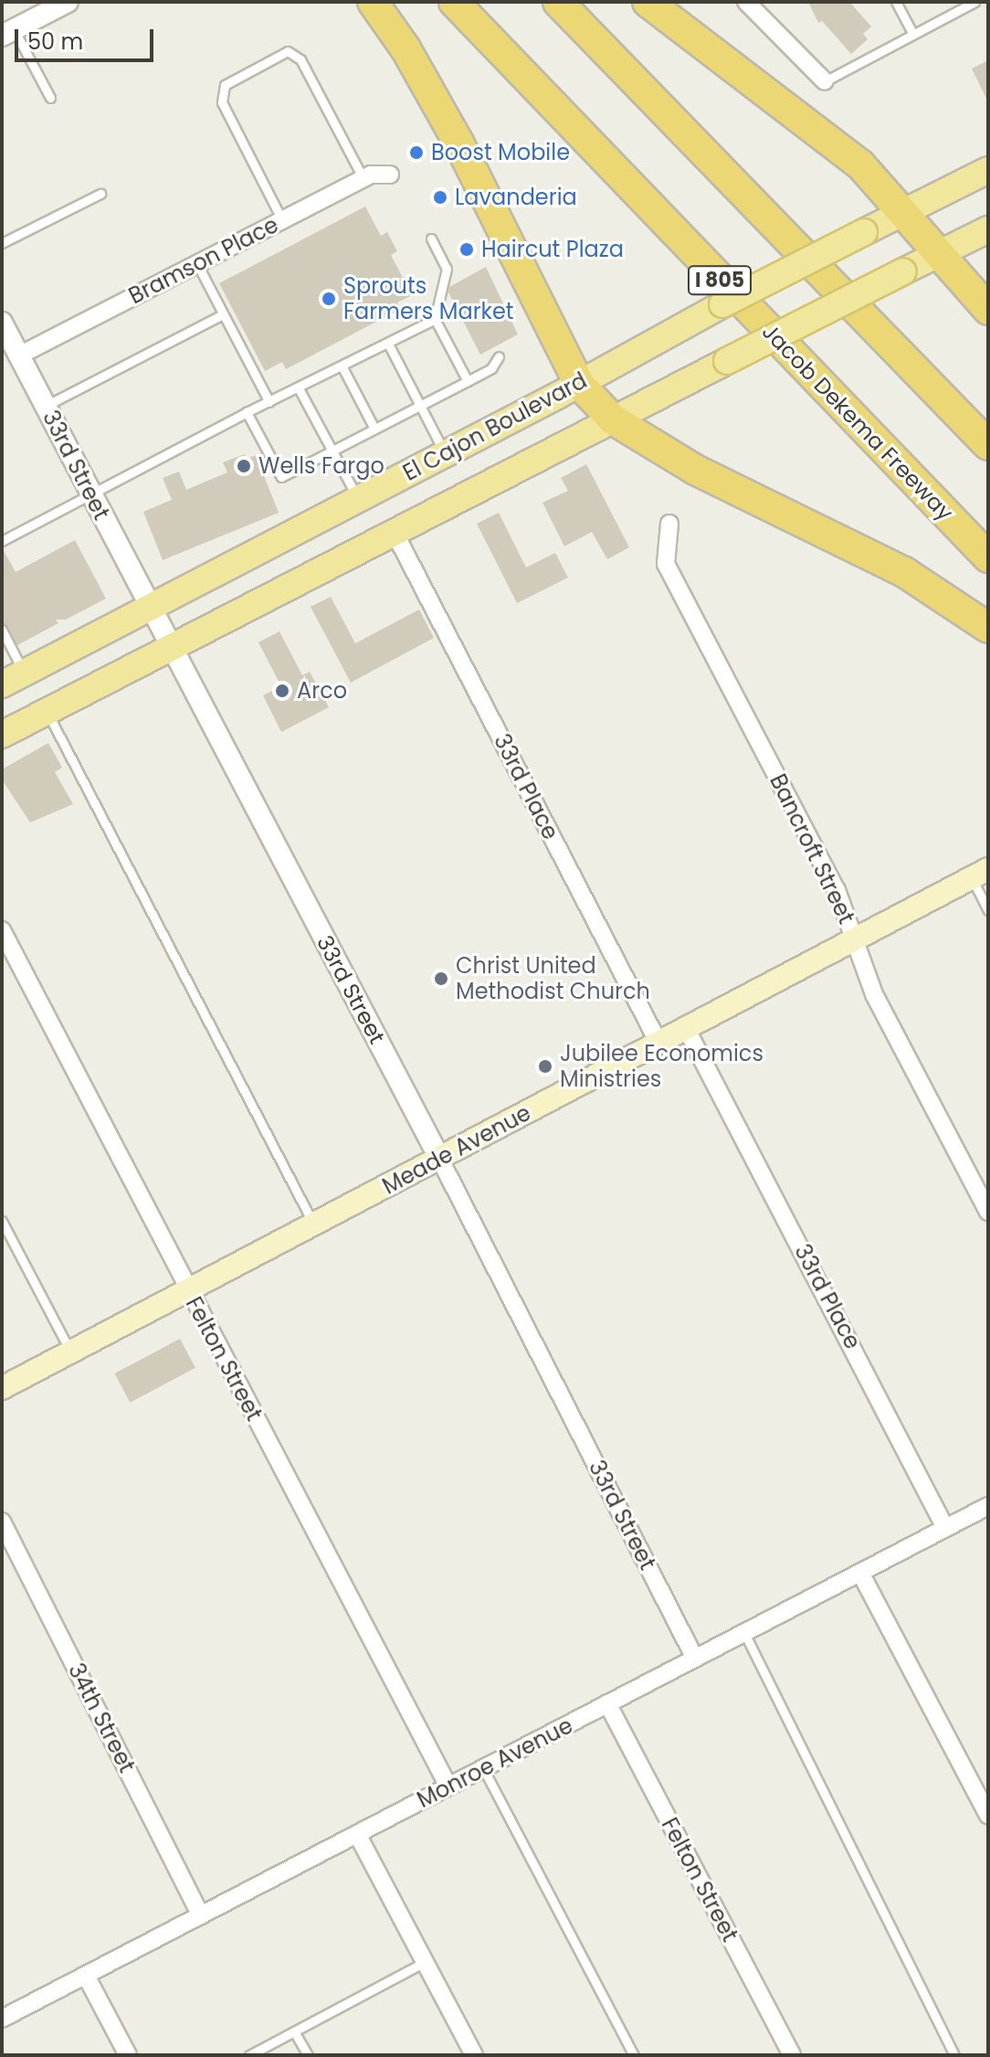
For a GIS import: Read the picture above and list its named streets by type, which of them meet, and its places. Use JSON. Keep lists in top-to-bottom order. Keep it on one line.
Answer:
{"streets":{"highway":["I 805","Jacob Dekema Freeway"],"main road":["El Cajon Boulevard","Meade Avenue"],"street":["Bramson Place","33rd Street","33rd Place","Bancroft Street","Felton Street","34th Street","Monroe Avenue"]},"crossings":[["Bramson Place","33rd Street"],["El Cajon Boulevard","33rd Street"],["El Cajon Boulevard","33rd Place"],["33rd Street","Meade Avenue"],["33rd Street","Monroe Avenue"],["33rd Place","Meade Avenue"],["33rd Place","Monroe Avenue"],["Bancroft Street","Meade Avenue"],["Meade Avenue","Felton Street"],["Felton Street","Monroe Avenue"],["34th Street","Monroe Avenue"]],"places":["Boost Mobile","Lavanderia","Haircut Plaza","Sprouts Farmers Market","Wells Fargo","Arco","Christ United Methodist Church","Jubilee Economics Ministries"],"scale_bar":"50 m"}
